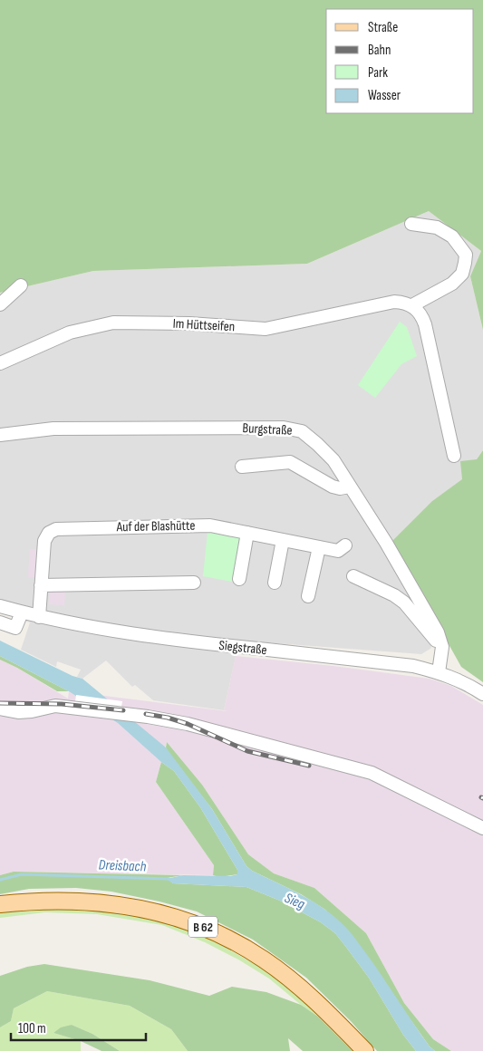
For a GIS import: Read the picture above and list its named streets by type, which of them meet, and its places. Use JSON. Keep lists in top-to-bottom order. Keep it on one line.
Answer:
{"streets":{"main road":["B 62"],"street":["Im Hüttseifen","Burgstraße","Auf der Blashütte","Siegstraße"]},"crossings":[["Burgstraße","Siegstraße"],["Auf der Blashütte","Siegstraße"]],"water":["Dreisbach","Sieg"],"legend":["Straße","Bahn","Park","Wasser"],"scale_bar":"100 m"}
